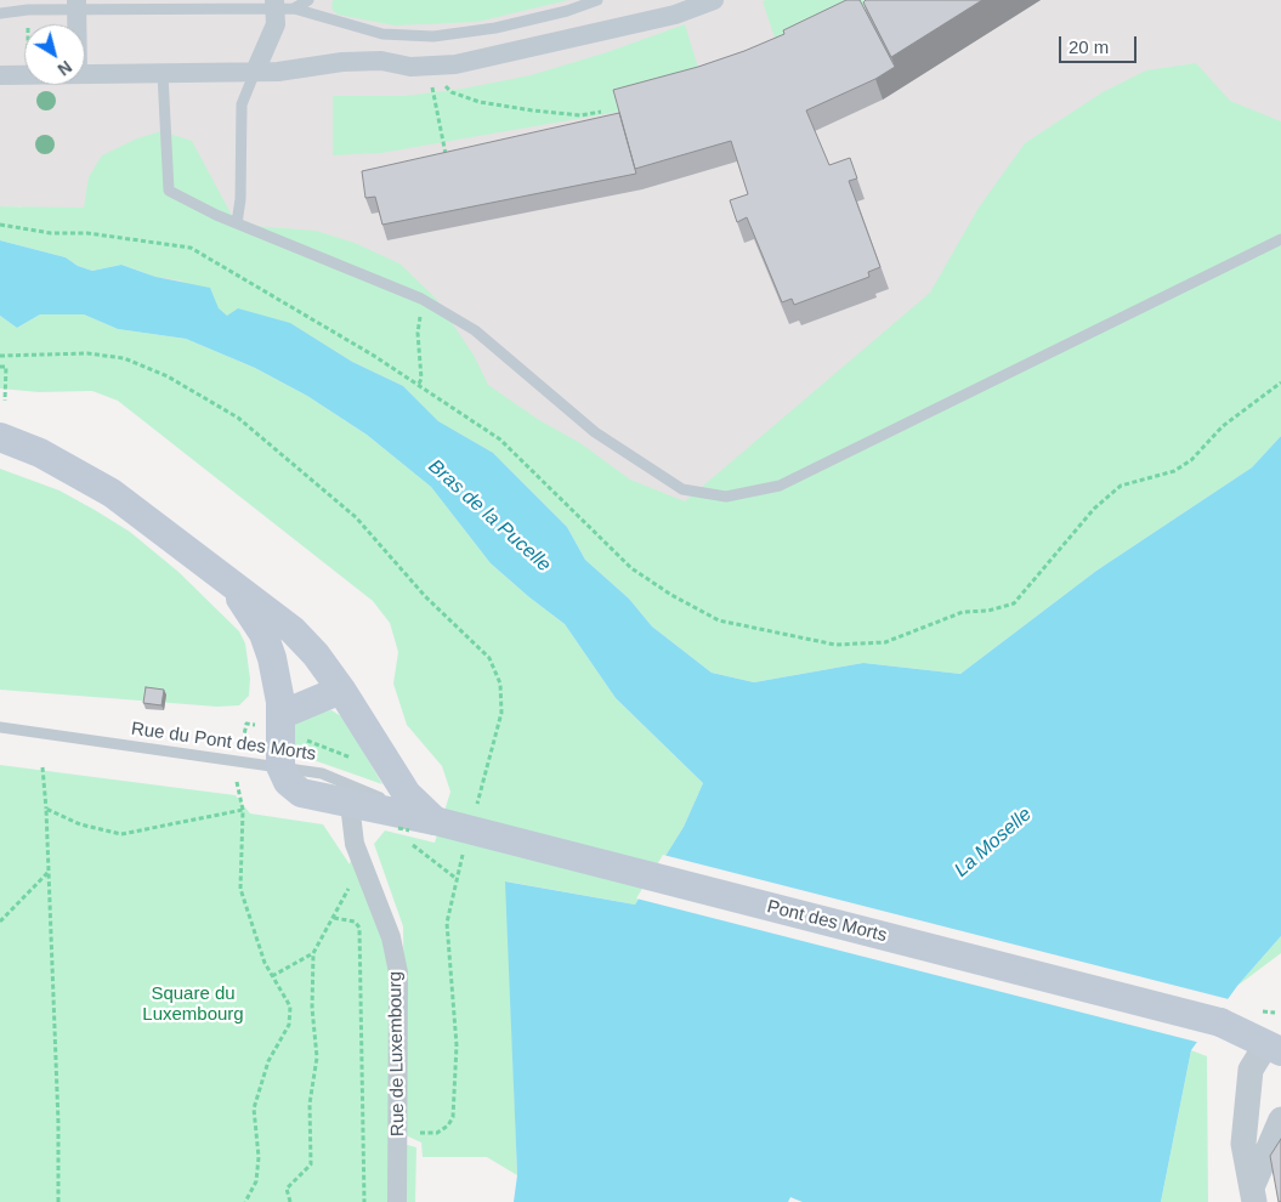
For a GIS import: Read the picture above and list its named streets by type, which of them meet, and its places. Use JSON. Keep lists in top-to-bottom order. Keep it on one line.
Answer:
{"streets":{"main road":["Pont des Morts"],"street":["Rue de Luxembourg"],"lane":["Rue du Pont des Morts"]},"crossings":[["Rue du Pont des Morts","Pont des Morts"],["Pont des Morts","Rue de Luxembourg"]],"water":["Bras de la Pucelle","La Moselle"],"parks":["Square du Luxembourg"],"scale_bar":"20 m","north":"bottom right"}
